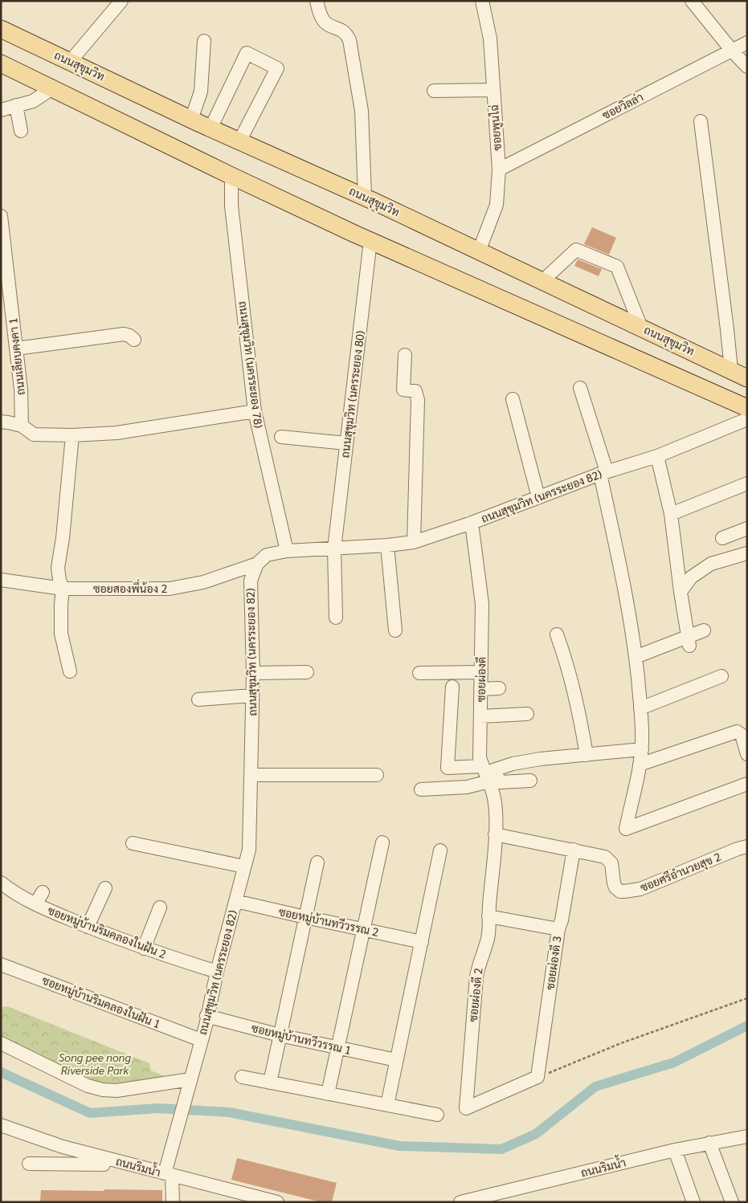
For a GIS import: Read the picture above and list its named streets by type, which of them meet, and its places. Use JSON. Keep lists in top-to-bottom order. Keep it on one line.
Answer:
{"streets":{"main road":["ถนนสุขุมวิท"],"street":["ซอยวิลล่า","ซอยพูนไฉ่","ถนนเลียบคงคา 1","ถนนสุขุมวิท (นครระยอง 78)","ถนนสุขุมวิท (นครระยอง 80)","ถนนสุขุมวิท (นครระยอง 82)","ซอยสองพี่น้อง 2","ซอยผ่องดี","ซอยศรีอำนวยสุข 2","ซอยหมู่บ้านทวีวรรณ 2","ซอยหมู่บ้านริมคลองในฝัน 2","ซอยผ่องดี 3","ซอยผ่องดี 2","ซอยหมู่บ้านริมคลองในฝัน 1","ซอยหมู่บ้านทวีวรรณ 1","ถนนริมน้ำ"]},"crossings":[["ถนนสุขุมวิท","ซอยพูนไฉ่"],["ซอยวิลล่า","ซอยพูนไฉ่"],["ถนนสุขุมวิท (นครระยอง 78)","ถนนสุขุมวิท (นครระยอง 82)"],["ถนนสุขุมวิท (นครระยอง 80)","ถนนสุขุมวิท (นครระยอง 82)"],["ถนนสุขุมวิท (นครระยอง 82)","ซอยสองพี่น้อง 2"],["ถนนสุขุมวิท (นครระยอง 82)","ซอยผ่องดี"],["ถนนสุขุมวิท (นครระยอง 82)","ซอยหมู่บ้านทวีวรรณ 2"],["ถนนสุขุมวิท (นครระยอง 82)","ซอยหมู่บ้านริมคลองในฝัน 2"],["ถนนสุขุมวิท (นครระยอง 82)","ซอยหมู่บ้านริมคลองในฝัน 1"],["ถนนสุขุมวิท (นครระยอง 82)","ซอยหมู่บ้านทวีวรรณ 1"],["ถนนสุขุมวิท (นครระยอง 82)","ถนนริมน้ำ"],["ซอยผ่องดี","ซอยศรีอำนวยสุข 2"],["ซอยผ่องดี","ซอยผ่องดี 2"],["ซอยศรีอำนวยสุข 2","ซอยผ่องดี 3"],["ซอยศรีอำนวยสุข 2","ซอยผ่องดี 2"],["ซอยผ่องดี 3","ซอยผ่องดี 2"]],"parks":["Song pee nong Riverside Park"]}
